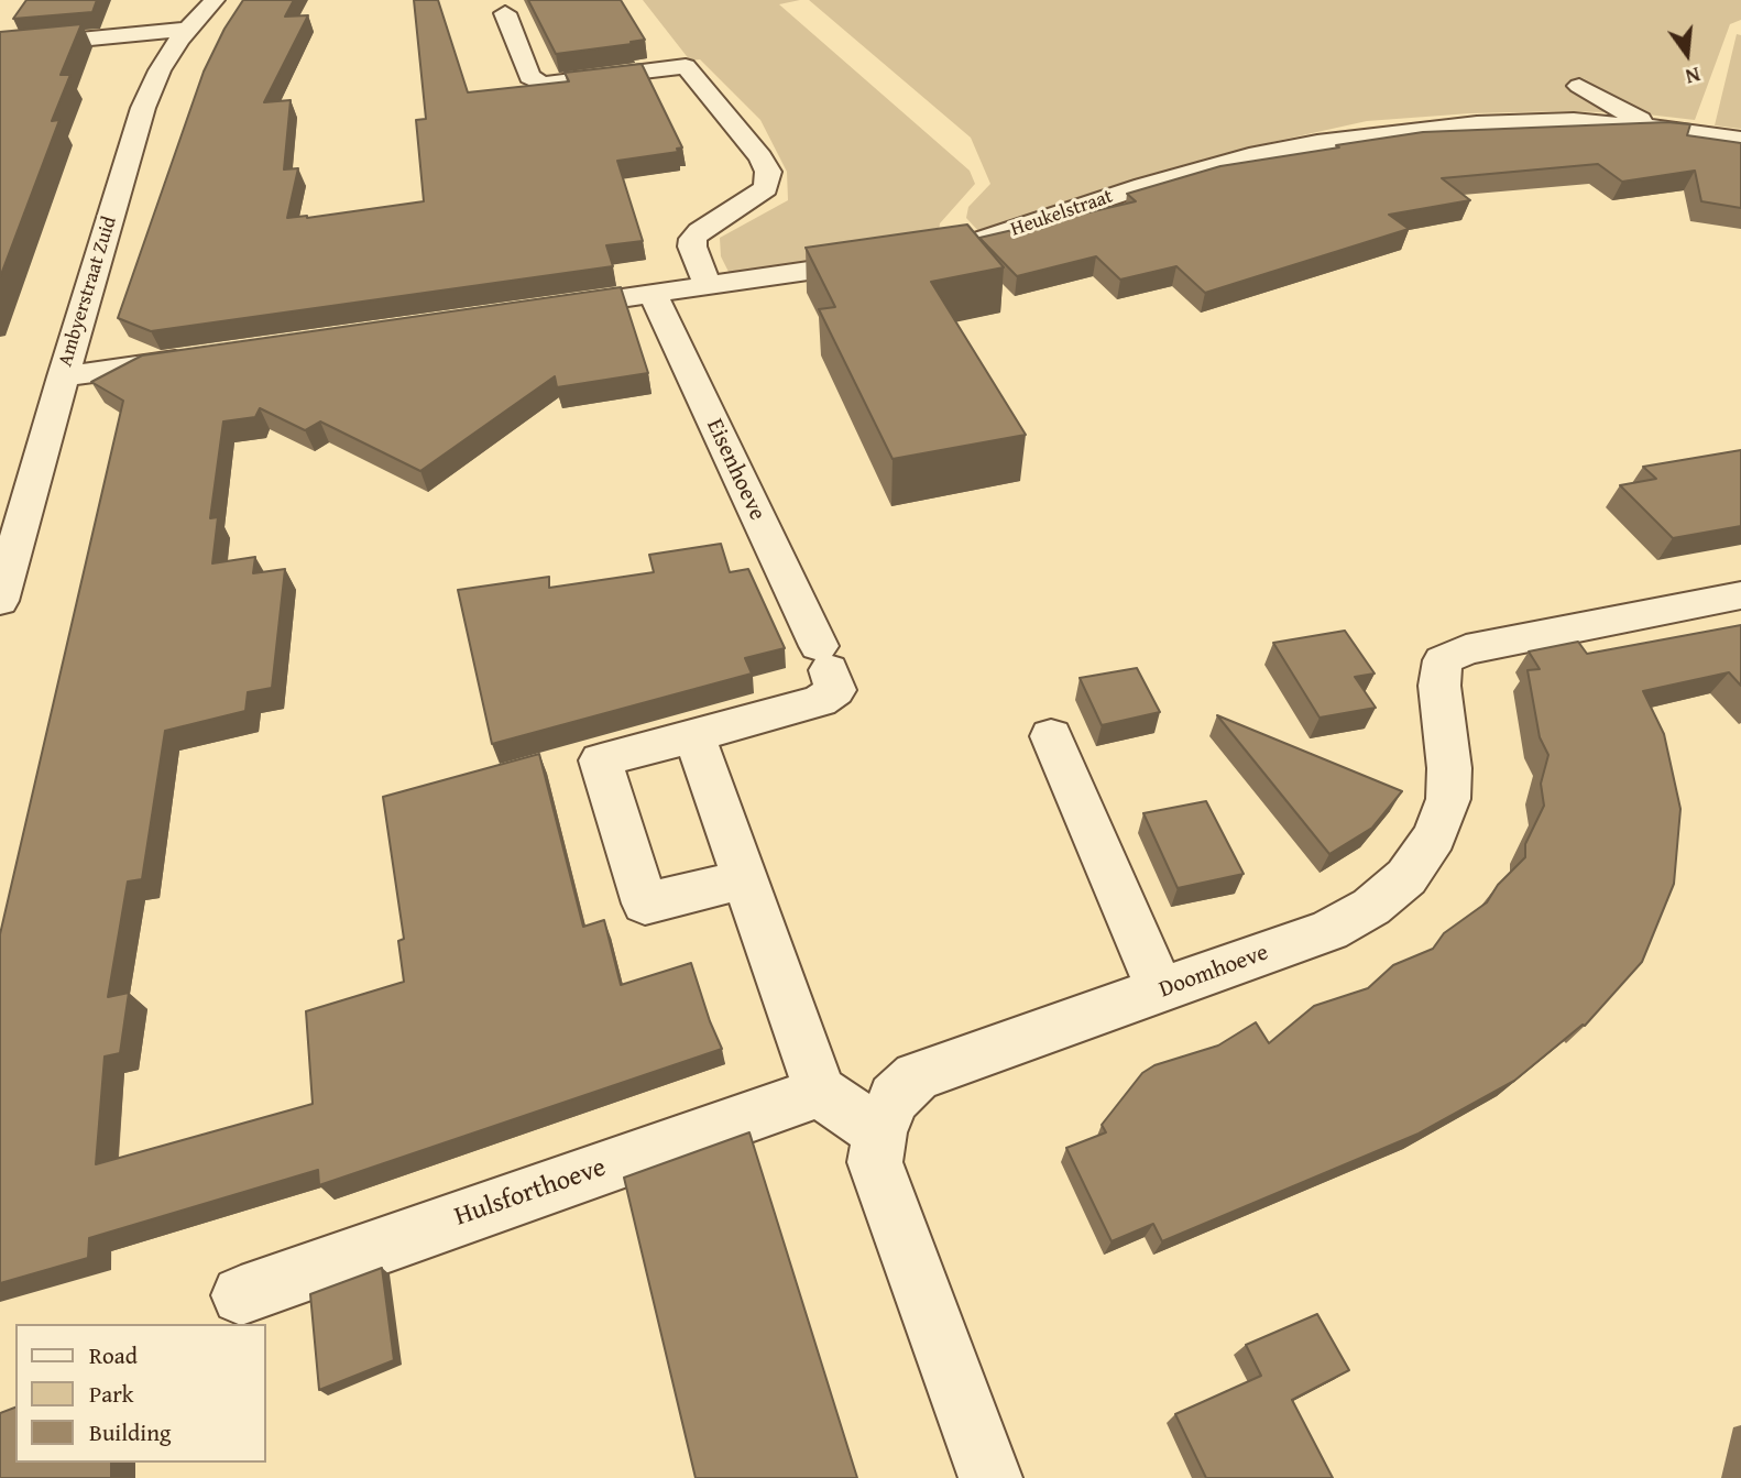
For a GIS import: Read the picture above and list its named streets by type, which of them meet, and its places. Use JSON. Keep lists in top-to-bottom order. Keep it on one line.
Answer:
{"streets":{"street":["Heukelstraat","Ambyerstraat Zuid","Eisenhoeve","Doomhoeve","Hulsforthoeve"]},"legend":["Road","Park","Building"],"north":"bottom"}
